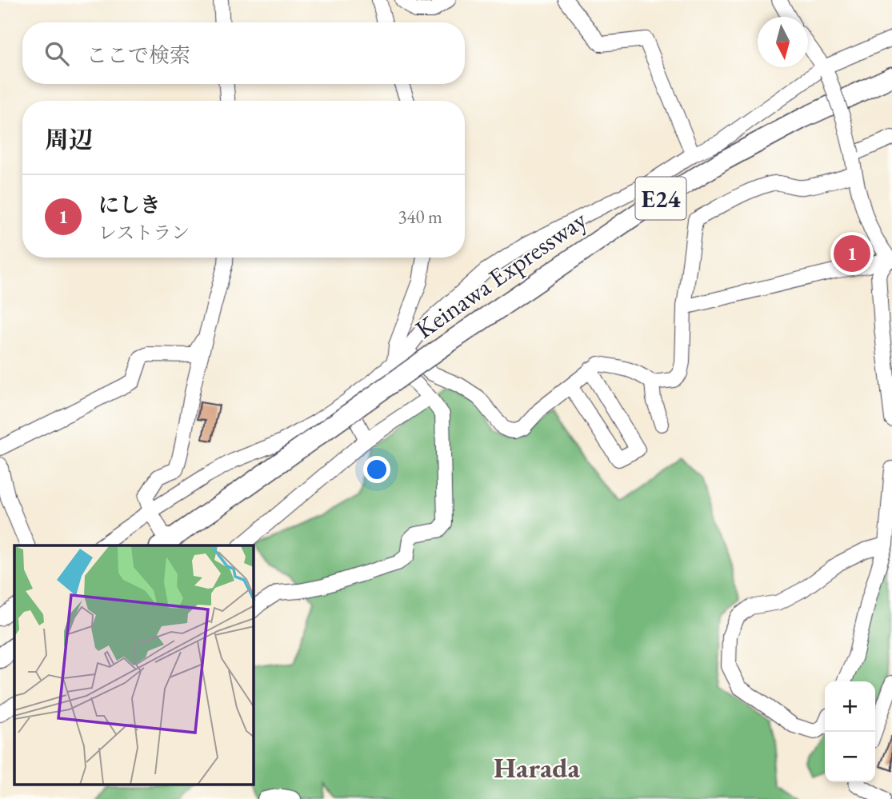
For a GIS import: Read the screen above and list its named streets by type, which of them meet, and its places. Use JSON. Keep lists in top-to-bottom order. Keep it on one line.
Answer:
{"streets":{"highway":["E24","Keinawa Expressway"]},"districts":["Harada"],"north":"bottom","page":{"search":"ここで検索","heading":"周辺","list":[{"mark":"1","name":"にしき","note":"レストラン","value":"340 m"}],"pins":"1","map_buttons":["+","−"]}}
